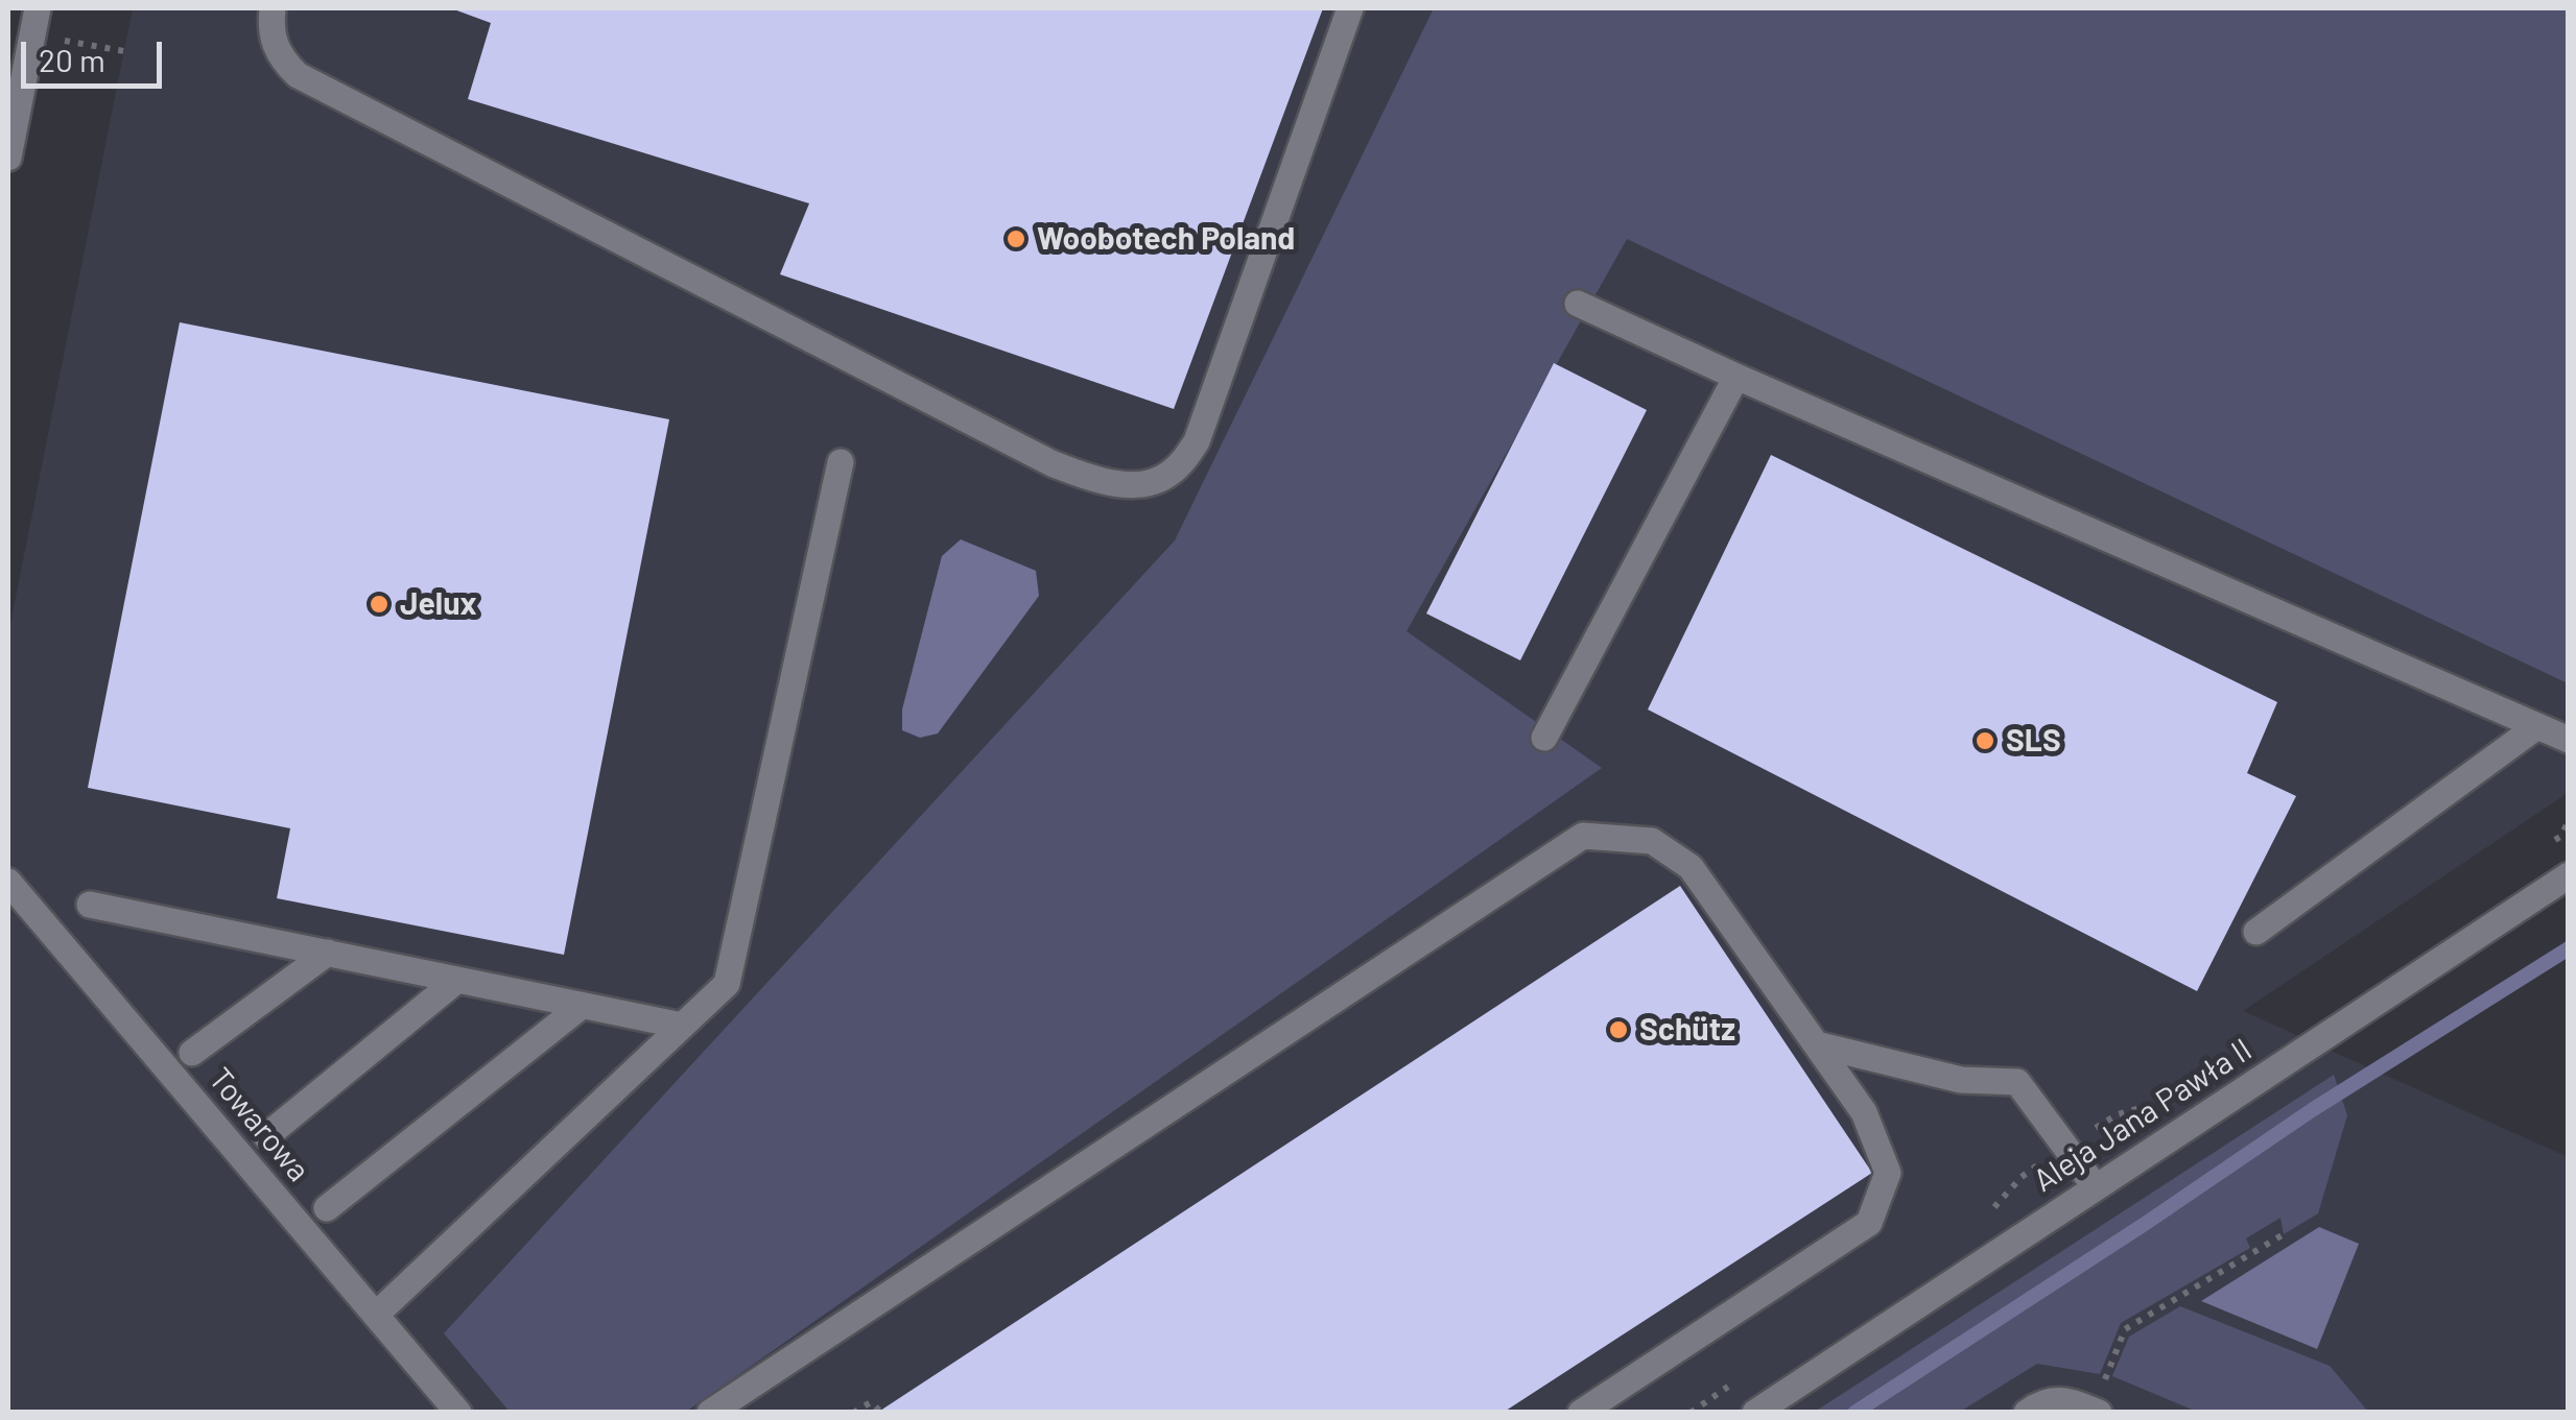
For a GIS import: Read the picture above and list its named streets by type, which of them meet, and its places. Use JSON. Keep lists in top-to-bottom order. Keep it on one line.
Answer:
{"streets":{"street":["Aleja Jana Pawła II","Towarowa"]},"places":["Woobotech Poland","Jelux","SLS","Schütz"],"scale_bar":"20 m"}
